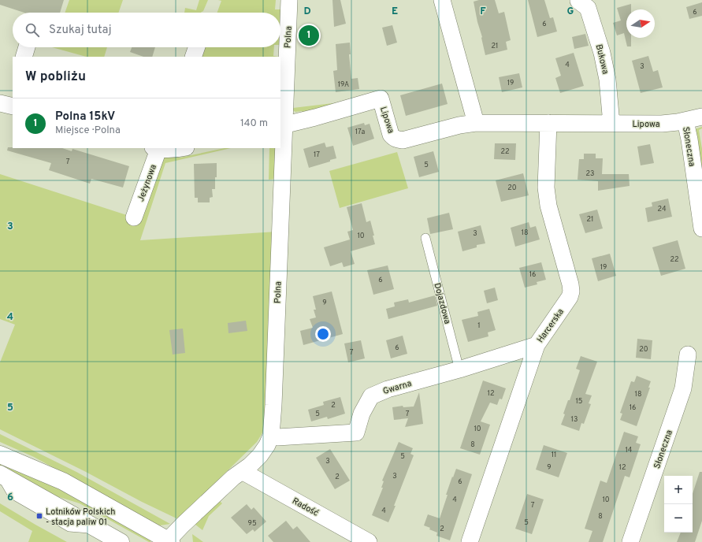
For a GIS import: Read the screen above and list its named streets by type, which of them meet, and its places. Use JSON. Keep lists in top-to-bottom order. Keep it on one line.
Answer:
{"streets":{"street":["Polna","Bukowa","Lipowa","Słoneczna","Jeżynowa","Harcerska","Gwarna","Radość"],"lane":["Dojazdowa"]},"crossings":[["Polna","Lipowa"],["Polna","Radość"],["Bukowa","Lipowa"],["Lipowa","Słoneczna"],["Lipowa","Harcerska"],["Dojazdowa","Gwarna"],["Harcerska","Gwarna"]],"places":{"transit":["Lotników Polskich - stacja paliw 01"]},"house_numbers":["6","6","21","4","3","19","19A","17a","22","17","7","5","23","20","24","21","18","3","10","22","19","16","6","9","1","6","20","7","12","18","15","2","16","5","7","13","10","8","14","11","5","3","9","12","3","2","6","4","10","7","4","8","5","95","2"],"north":"right","page":{"search":"Szukaj tutaj","pins":"1","heading":"W pobliżu","list":[{"mark":"1","name":"Polna 15kV","note":"Miejsce · Polna","value":"140 m"}],"map_buttons":["+","−"]},"grid":{"columns":["D","E","F","G"],"rows":["3","4","5","6"]}}
